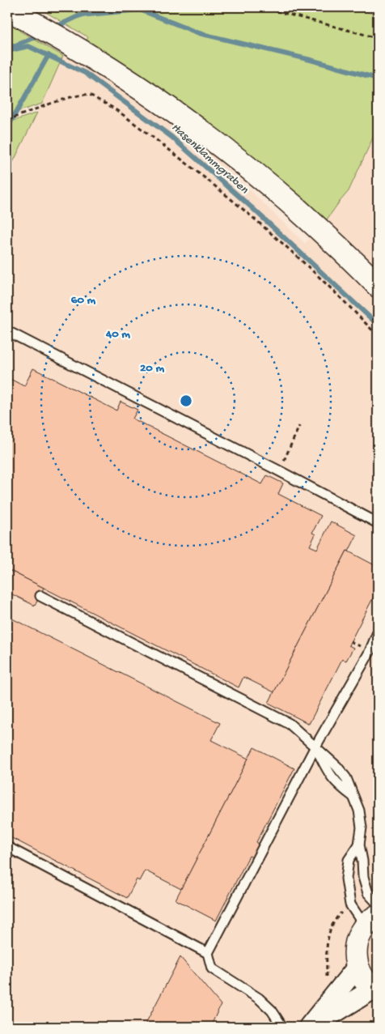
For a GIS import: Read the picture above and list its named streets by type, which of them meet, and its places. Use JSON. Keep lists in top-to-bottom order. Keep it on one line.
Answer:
{"water":["Hasenklammgraben"],"rings":["60 m","40 m","20 m"]}
